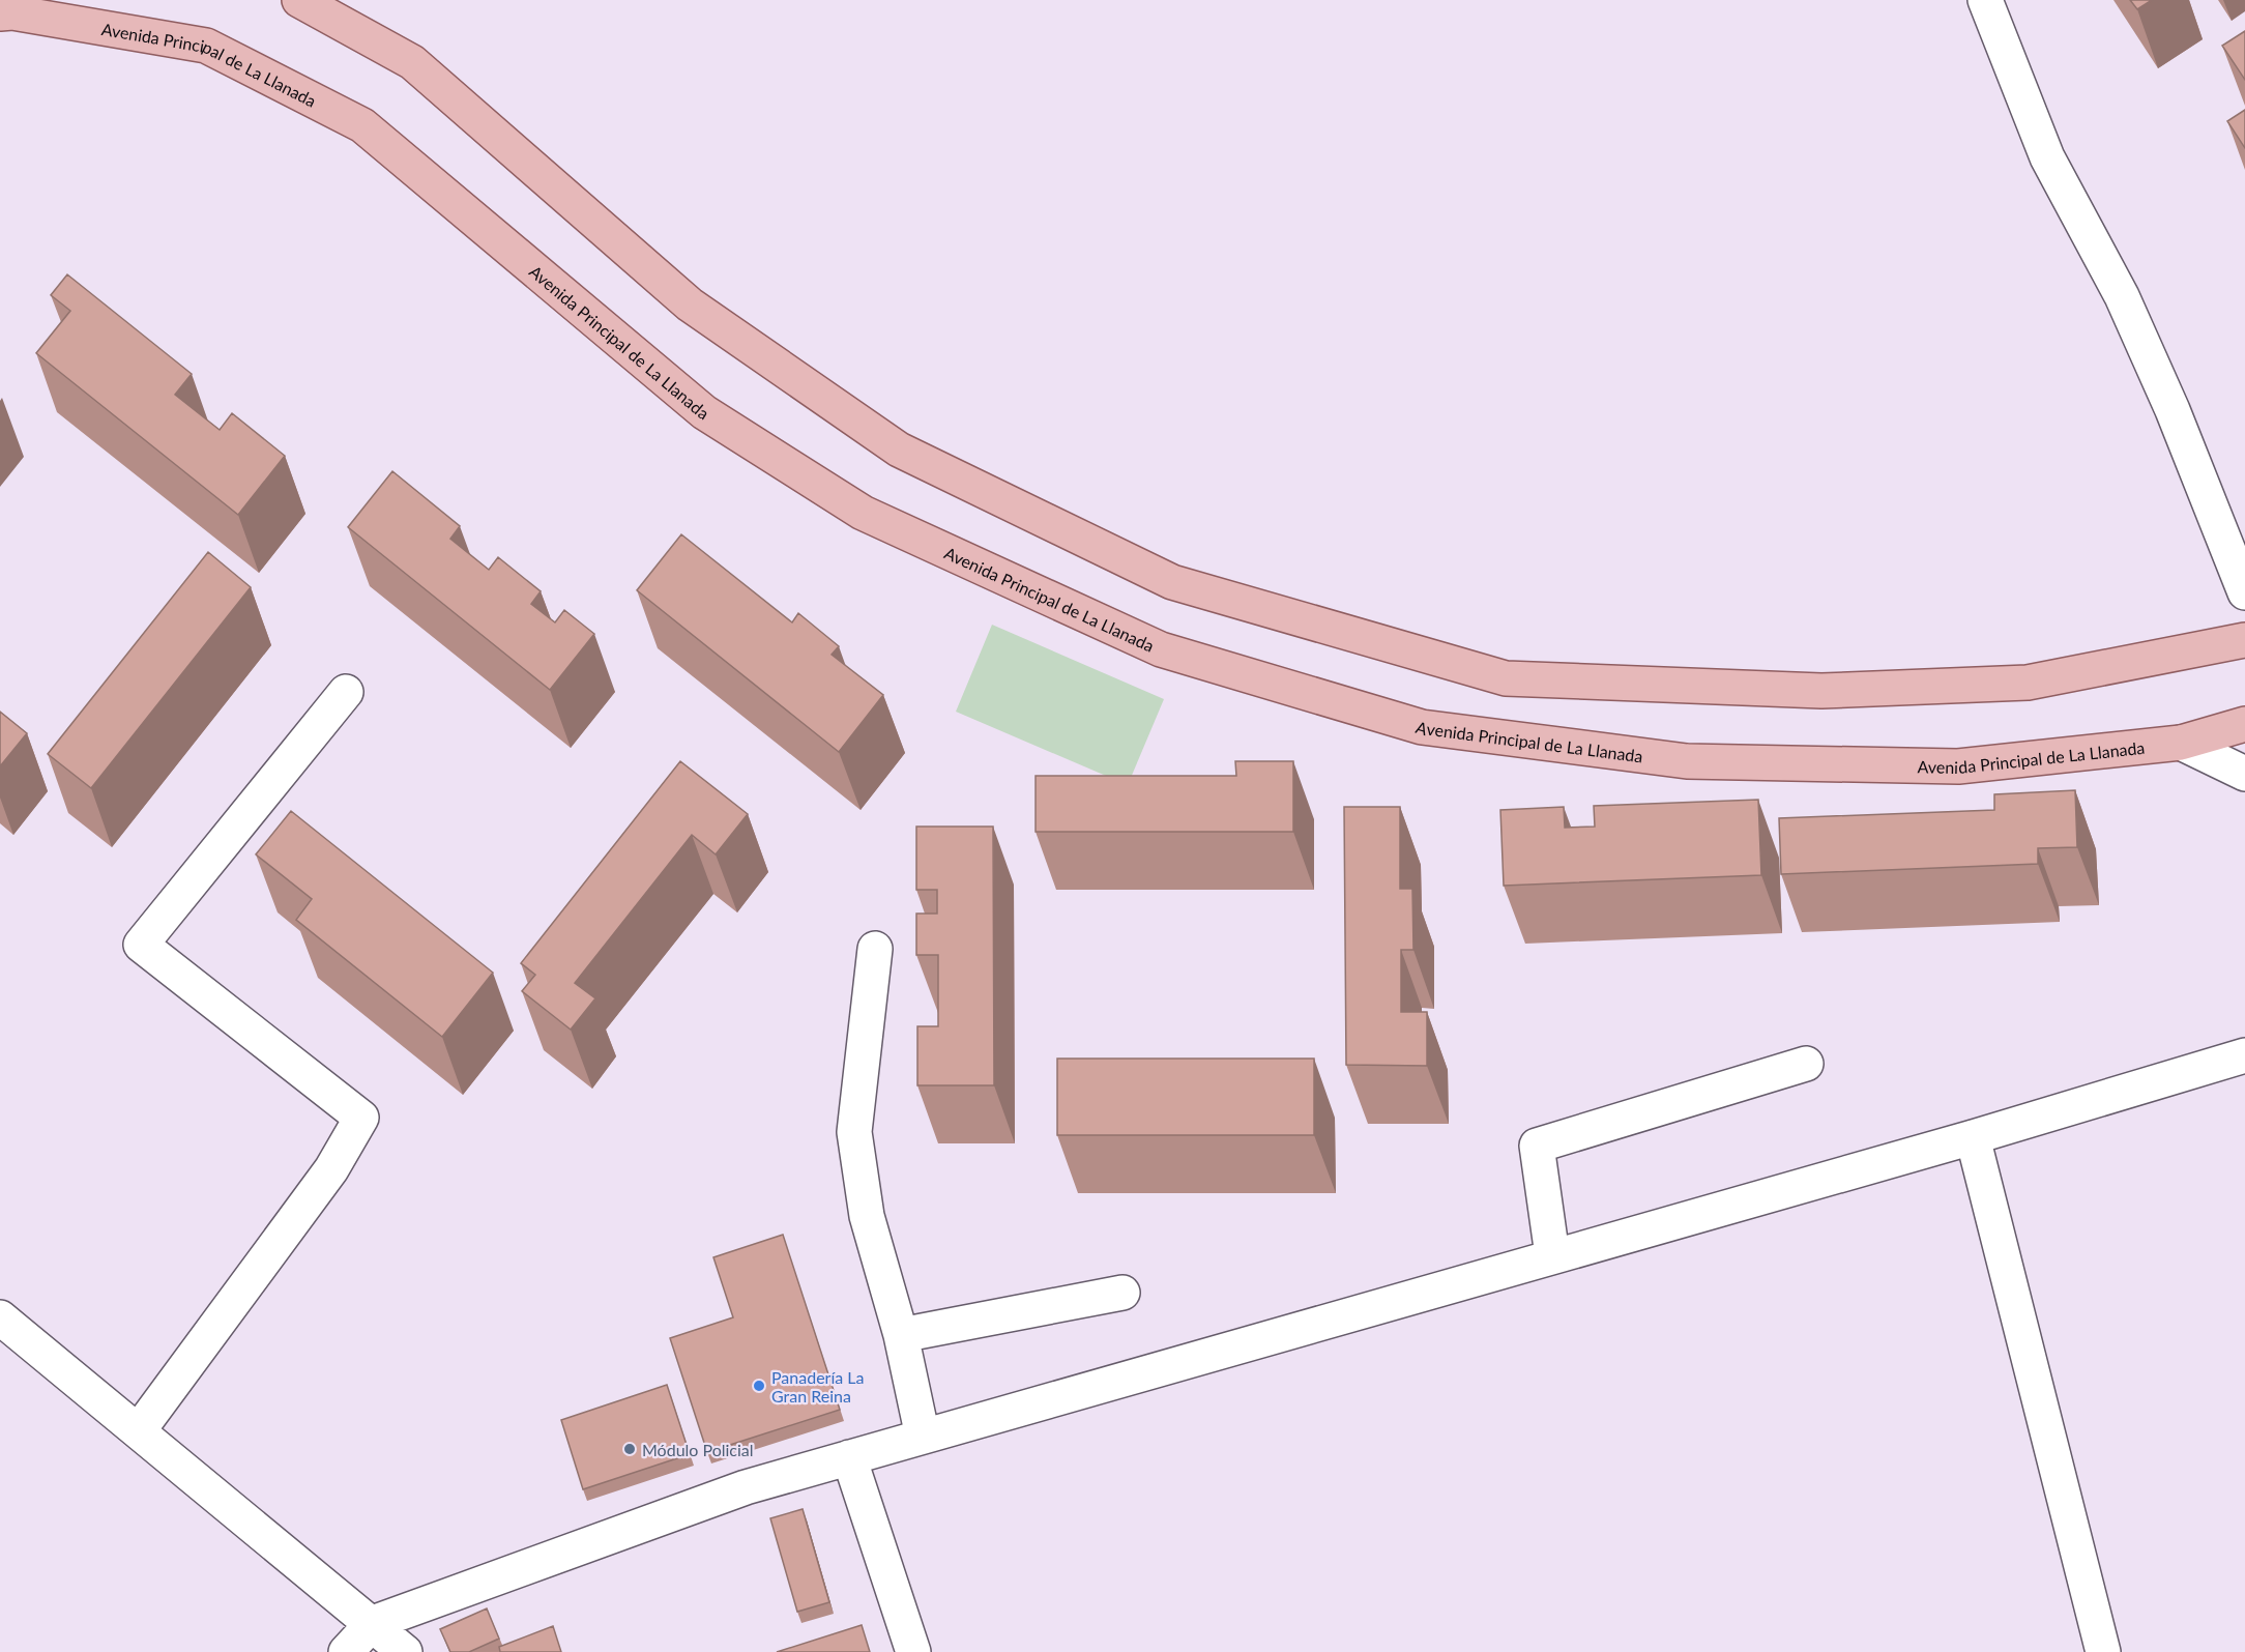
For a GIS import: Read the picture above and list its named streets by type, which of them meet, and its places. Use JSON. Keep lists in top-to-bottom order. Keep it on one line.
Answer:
{"streets":{"main road":["Avenida Principal de La Llanada"]},"places":["Panadería La Gran Reina","Módulo Policial"]}
